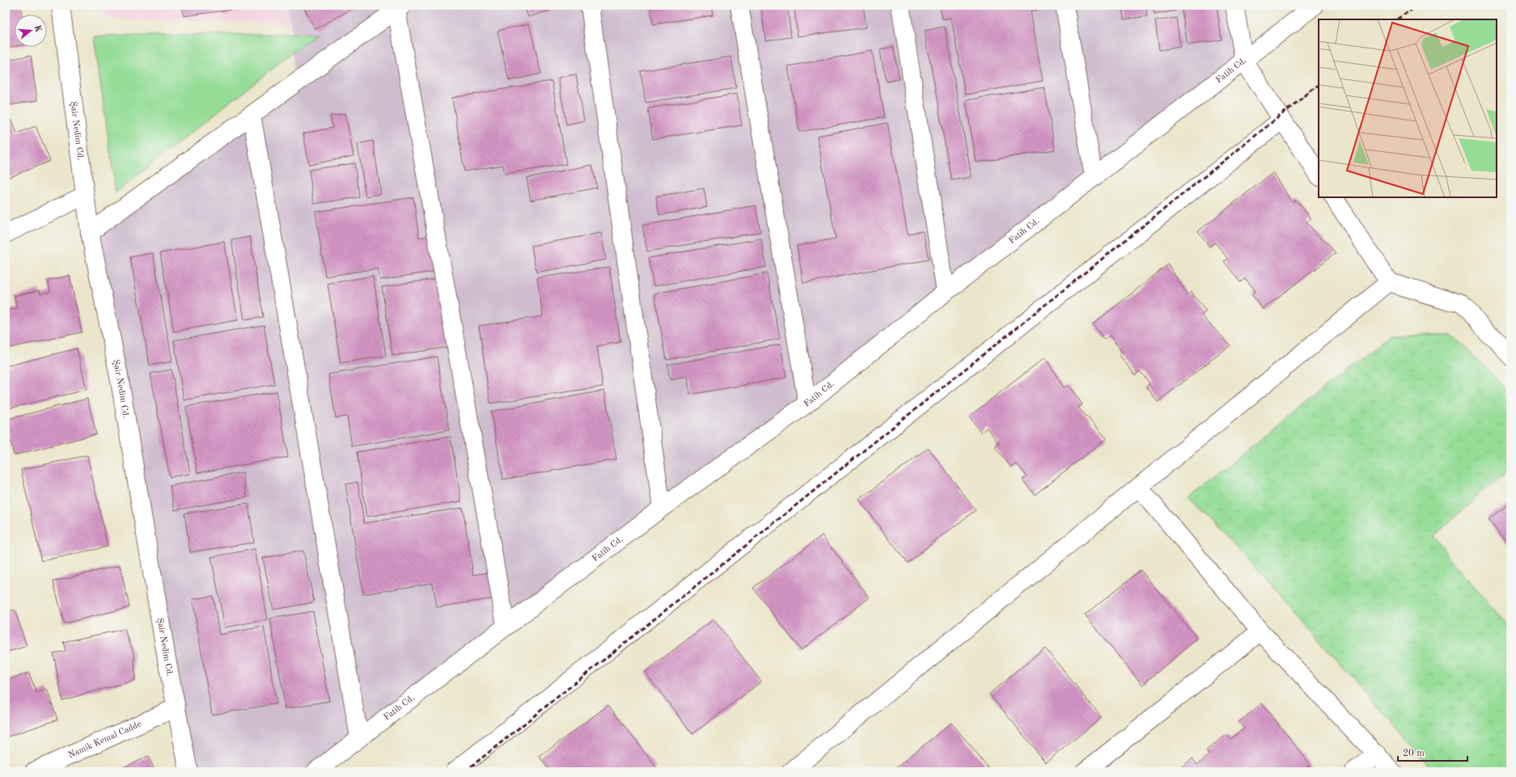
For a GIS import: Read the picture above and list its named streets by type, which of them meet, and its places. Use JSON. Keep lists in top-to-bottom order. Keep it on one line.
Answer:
{"streets":{"street":["Fatih Cd.","Şair Nedim Cd.","Namik Kemal Cadde"]},"crossings":[["Şair Nedim Cd.","Namik Kemal Cadde"]],"scale_bar":"20 m","north":"right"}
